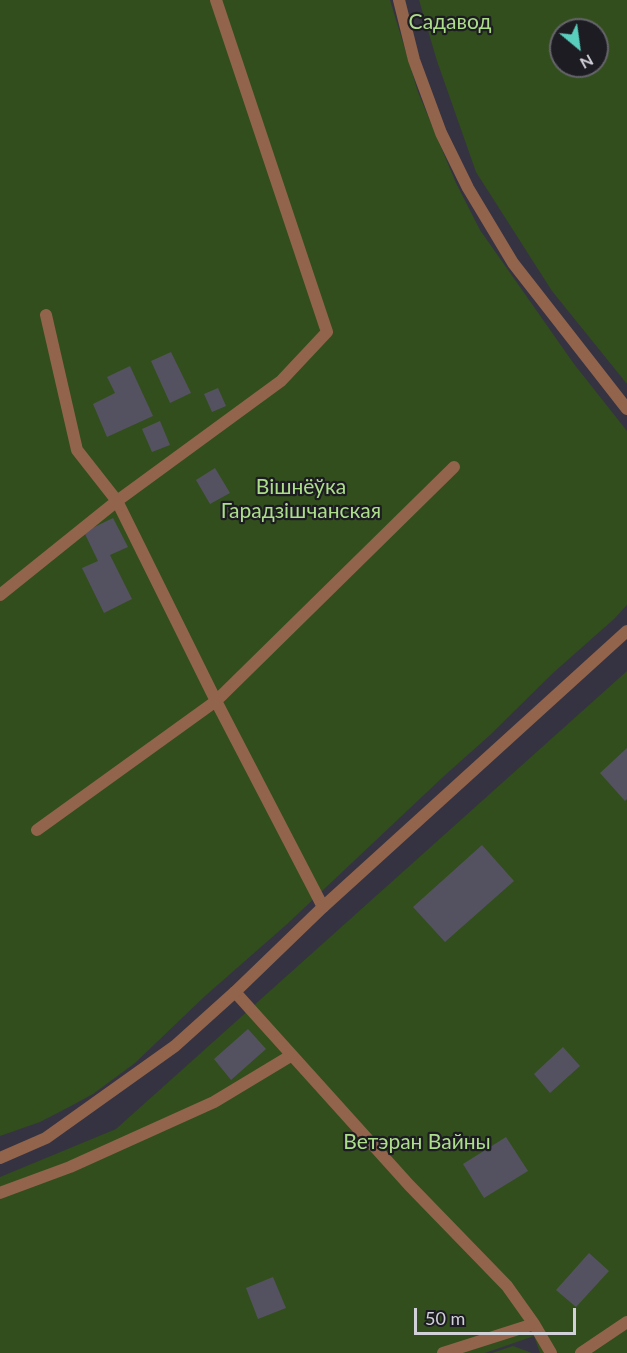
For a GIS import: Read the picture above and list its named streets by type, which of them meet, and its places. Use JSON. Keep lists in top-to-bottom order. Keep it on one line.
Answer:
{"parks":["Садавод","Вішнёўка Гарадзішчанская","Ветэран Вайны"],"scale_bar":"50 m","north":"bottom right"}
